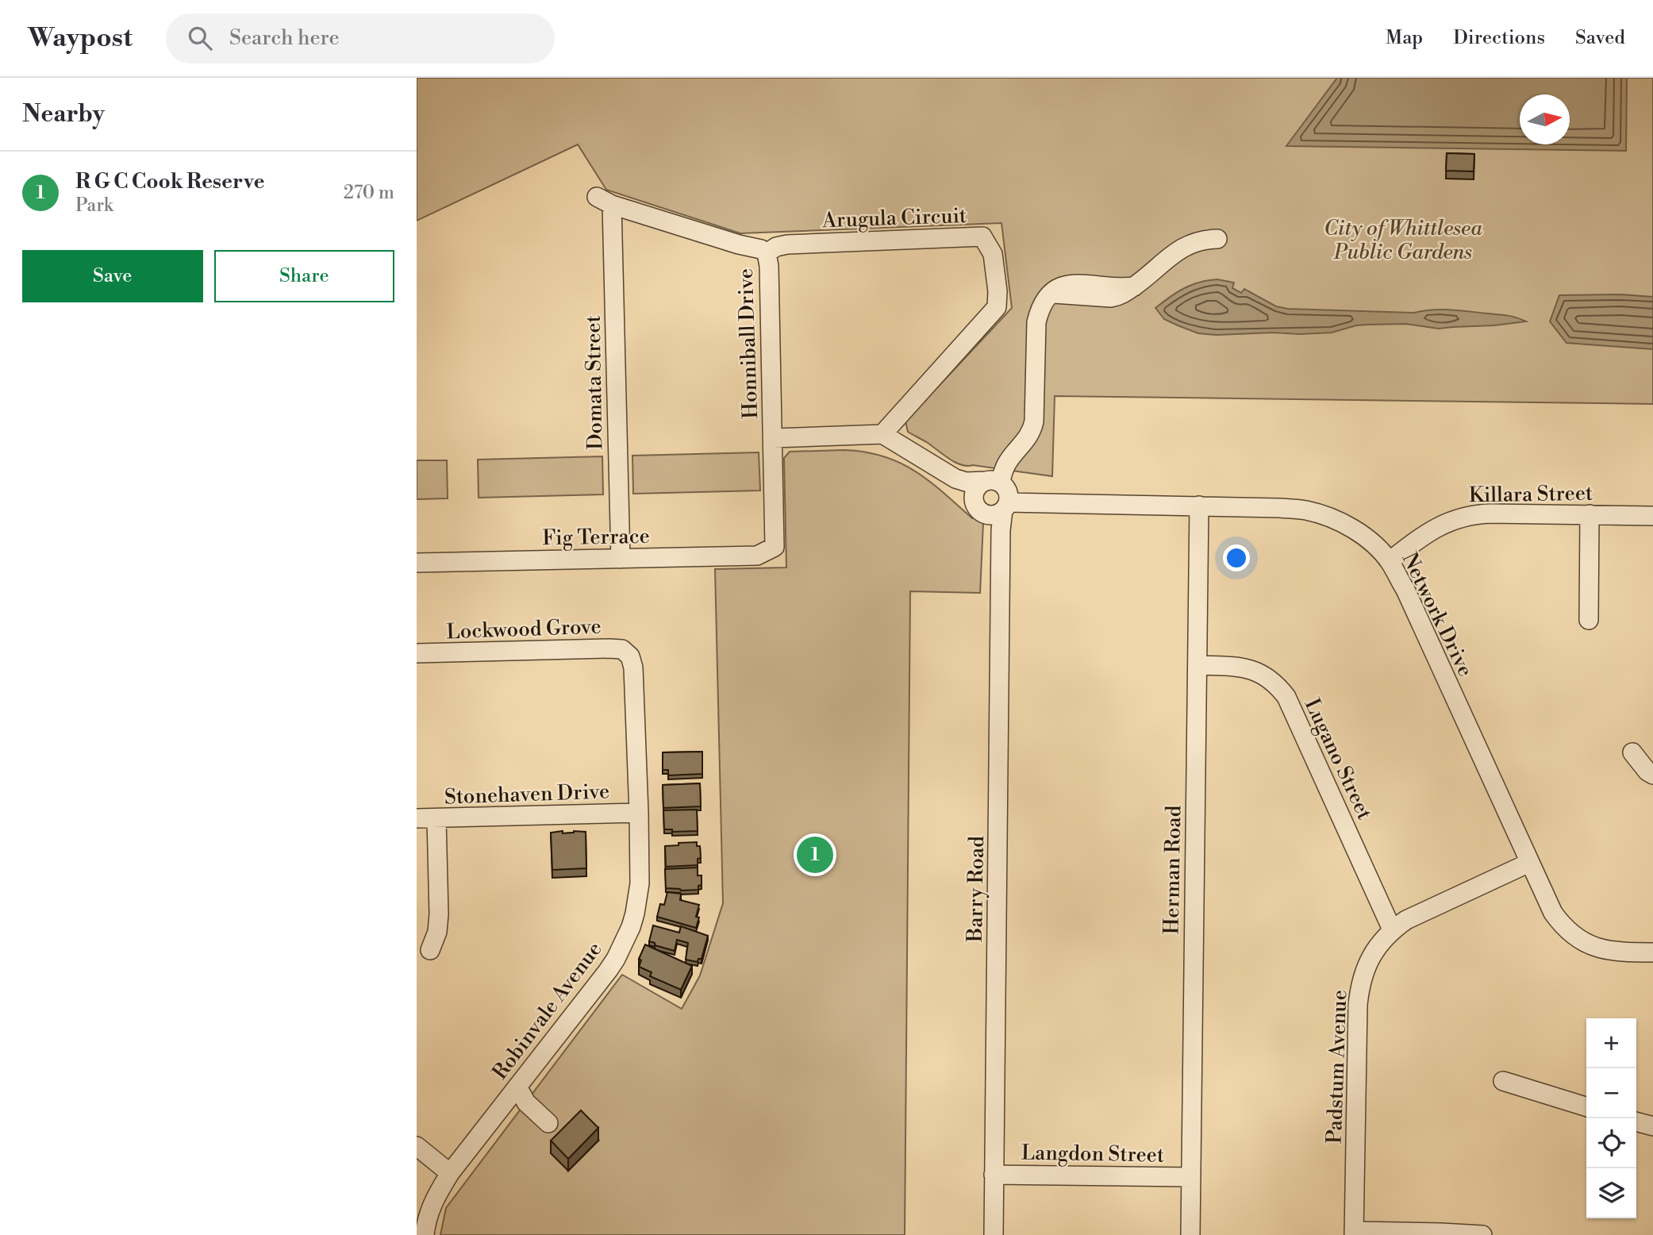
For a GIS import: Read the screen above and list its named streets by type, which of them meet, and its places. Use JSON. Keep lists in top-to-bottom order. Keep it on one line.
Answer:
{"streets":{"street":["Arugula Circuit","Honniball Drive","Domata Street","Killara Street","Fig Terrace","Network Drive","Lockwood Grove","Lugano Street","Stonehaven Drive","Herman Road","Barry Road","Robinvale Avenue","Padstum Avenue","Langdon Street"]},"crossings":[["Arugula Circuit","Honniball Drive"],["Honniball Drive","Domata Street"],["Honniball Drive","Fig Terrace"],["Domata Street","Fig Terrace"],["Killara Street","Network Drive"],["Network Drive","Herman Road"],["Network Drive","Barry Road"],["Network Drive","Padstum Avenue"],["Lockwood Grove","Robinvale Avenue"],["Lugano Street","Herman Road"],["Lugano Street","Padstum Avenue"],["Stonehaven Drive","Robinvale Avenue"],["Herman Road","Langdon Street"],["Barry Road","Langdon Street"]],"parks":["City of Whittlesea Public Gardens"],"north":"right","page":{"header":"Waypost","search":"Search here","nav":["Map","Directions","Saved"],"heading":"Nearby","list":[{"mark":"1","name":"R G C Cook Reserve","note":"Park","value":"270 m"}],"buttons":["Save","Share"],"pins":"1","map_buttons":["+","−"]}}
